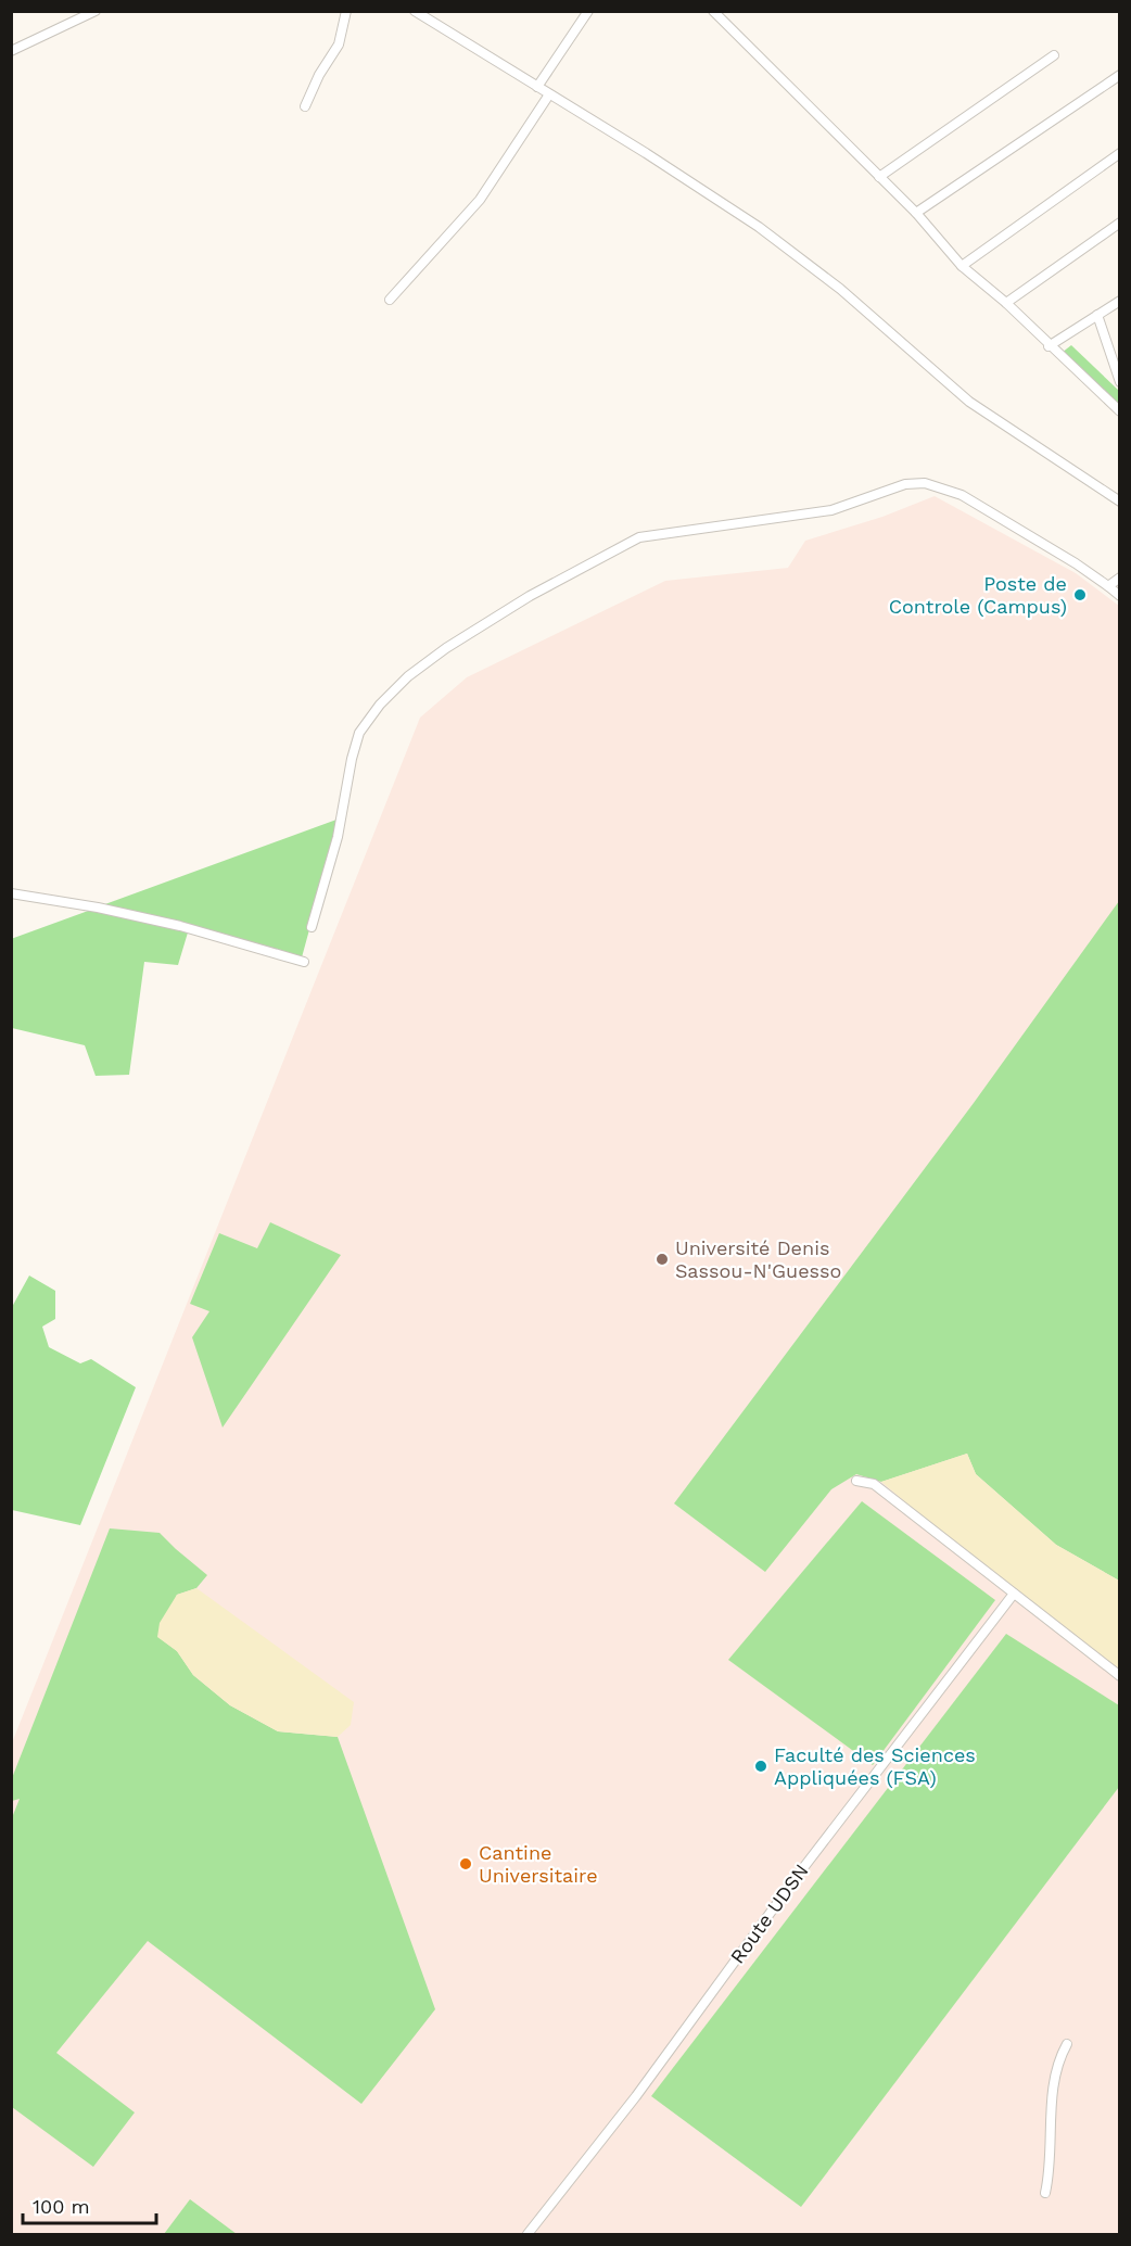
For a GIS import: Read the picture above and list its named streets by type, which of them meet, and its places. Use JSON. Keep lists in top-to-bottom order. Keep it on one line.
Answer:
{"streets":{"street":["Route UDSN"]},"places":["Poste de Controle (Campus)","Université Denis Sassou-N'Guesso","Faculté des Sciences Appliquées (FSA)","Cantine Universitaire"],"scale_bar":"100 m"}
